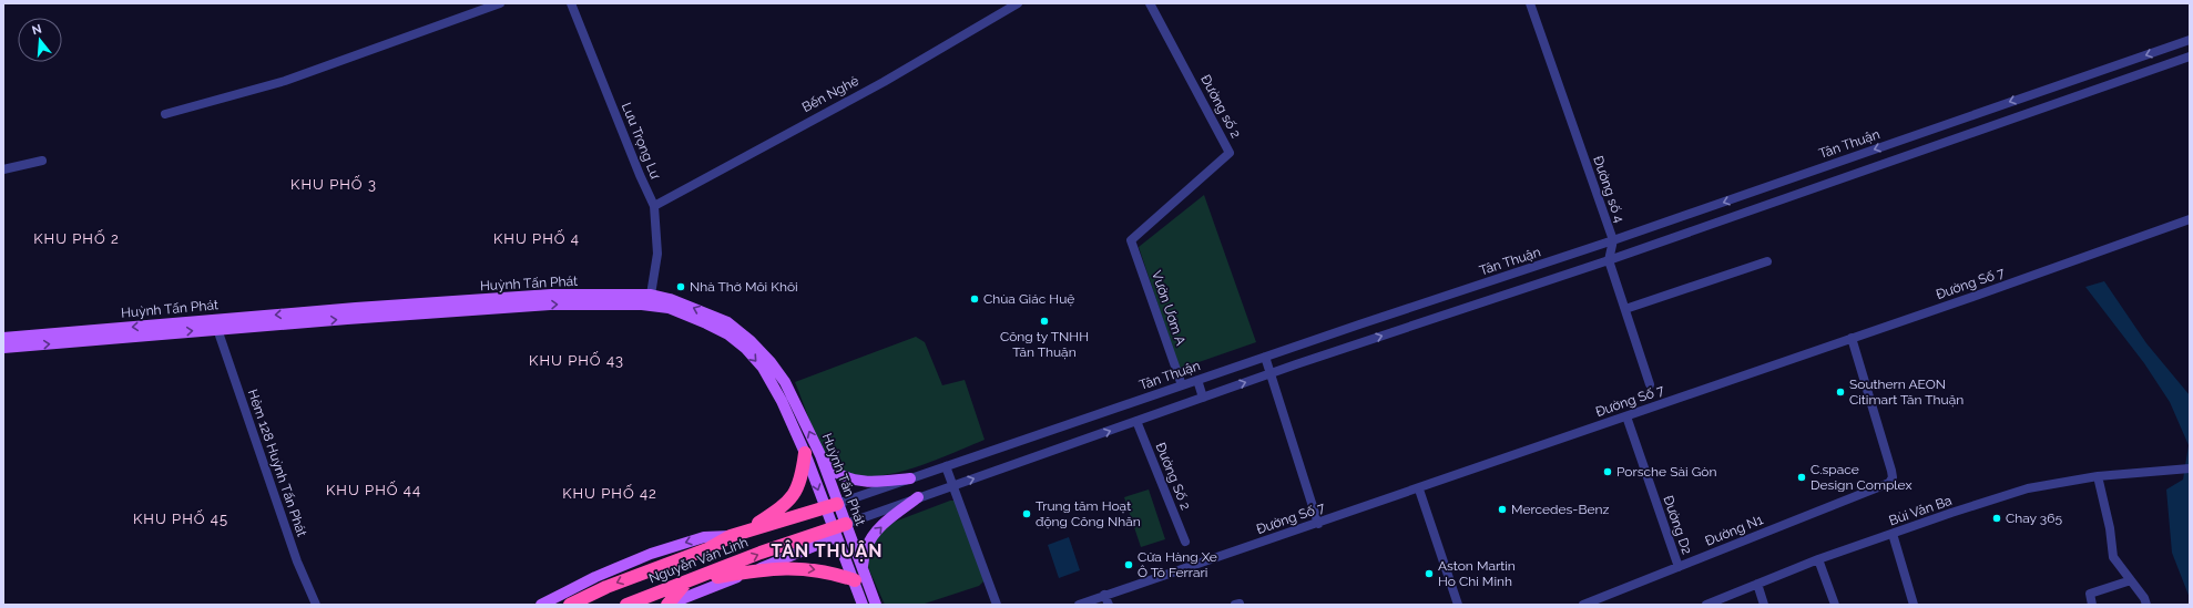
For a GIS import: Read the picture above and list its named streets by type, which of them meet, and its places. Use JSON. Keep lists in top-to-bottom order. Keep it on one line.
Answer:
{"streets":{"highway":["Nguyễn Văn Linh"],"main road":["Huỳnh Tấn Phát"],"street":["Bến Nghé","Đường số 2","Lưu Trọng Lư","Tân Thuận","Đường số 4","Đường Số 7","Vườn Ươm A","Hẻm 128 Huỳnh Tấn Phát","Đường Số 2","Bùi Văn Ba","Đường D2","Đường N1"]},"crossings":[["Bến Nghé","Lưu Trọng Lư"],["Đường số 2","Vườn Ươm A"],["Lưu Trọng Lư","Huỳnh Tấn Phát"],["Tân Thuận","Đường số 4"],["Tân Thuận","Huỳnh Tấn Phát"],["Tân Thuận","Vườn Ươm A"],["Tân Thuận","Nguyễn Văn Linh"],["Huỳnh Tấn Phát","Hẻm 128 Huỳnh Tấn Phát"],["Huỳnh Tấn Phát","Nguyễn Văn Linh"],["Đường Số 7","Đường D2"],["Đường Số 7","Đường N1"],["Đường D2","Đường N1"]],"districts":["KHU PHỐ 3","KHU PHỐ 2","KHU PHỐ 4","KHU PHỐ 43","KHU PHỐ 44","KHU PHỐ 42","KHU PHỐ 45","TÂN THUẬN"],"places":["Nhà Thờ Môi Khôi","Chùa Giác Huệ","Công ty TNHH Tân Thuận","Southern AEON Citimart Tân Thuận","Porsche Sài Gòn","C.space Design Complex","Mercedes-Benz","Trung tâm Hoạt động Công Nhân","Chay 365","Cửa Hàng Xe Ô Tô Ferrari","Aston Martin Ho Chi Minh"],"north":"top"}
